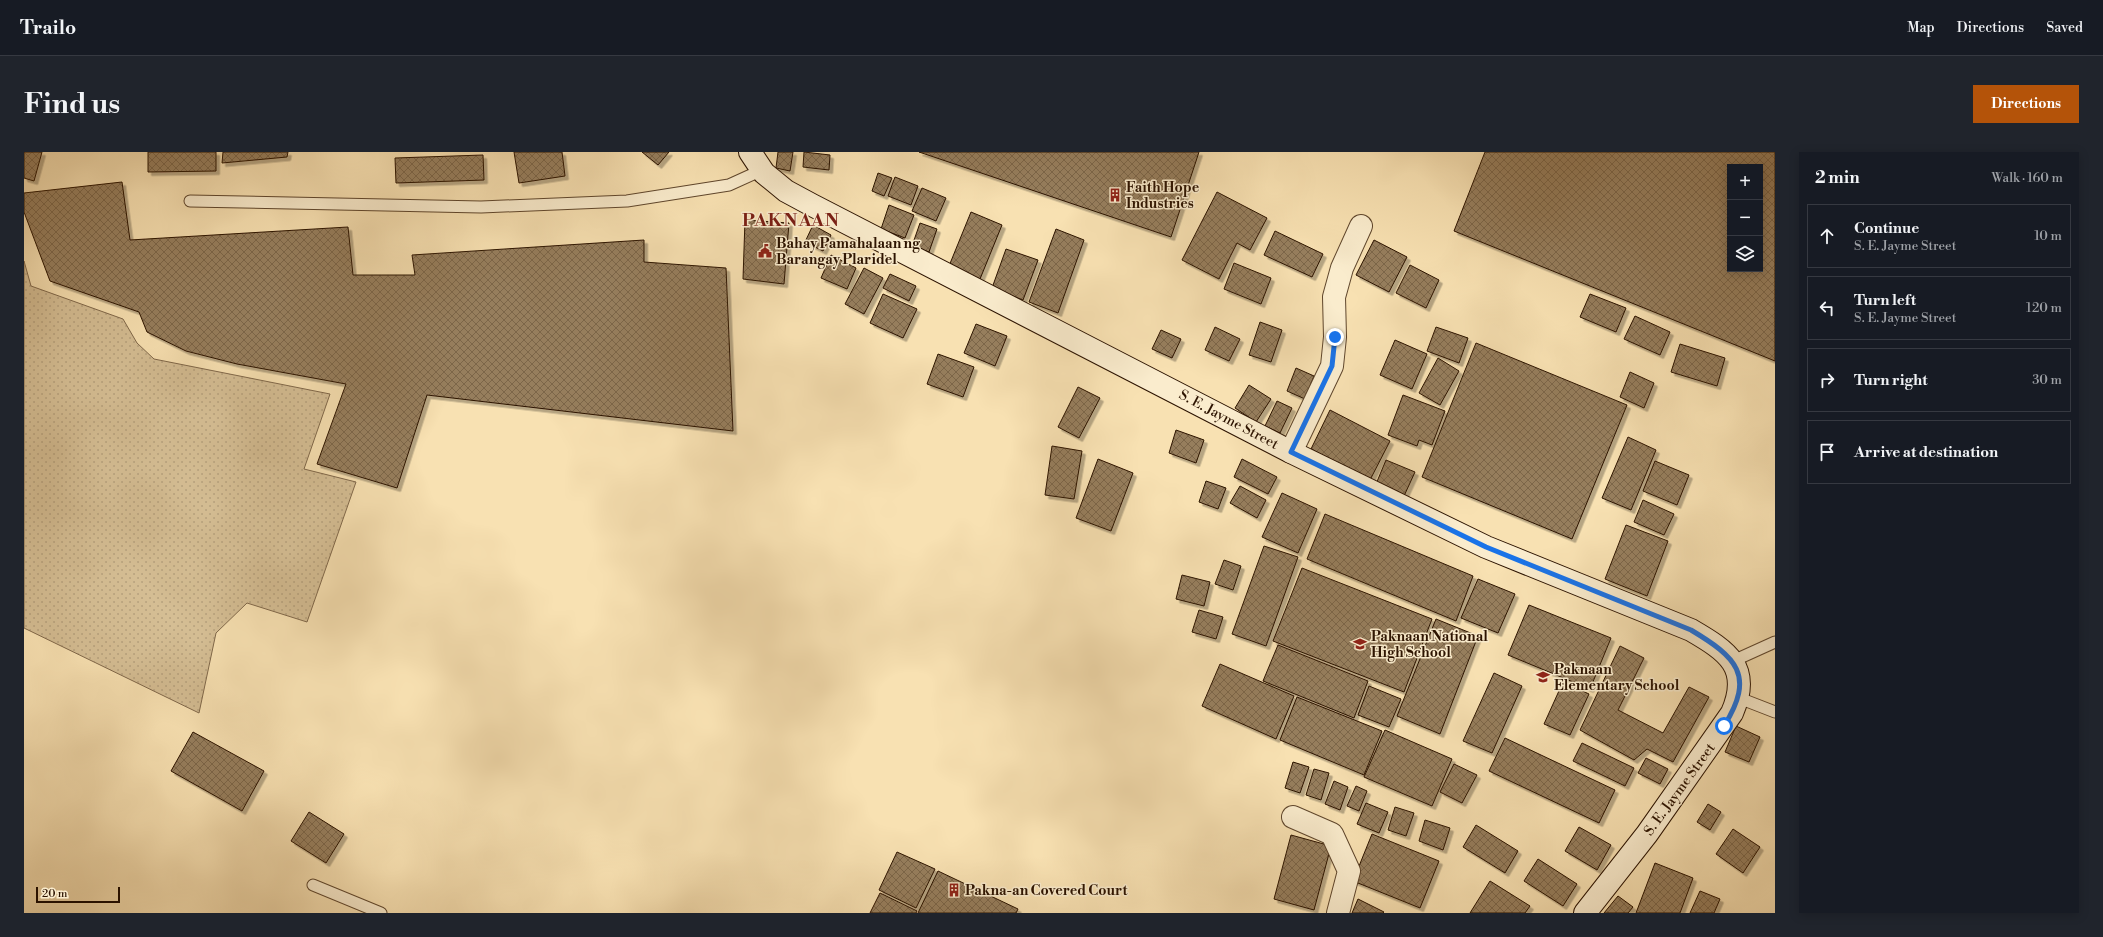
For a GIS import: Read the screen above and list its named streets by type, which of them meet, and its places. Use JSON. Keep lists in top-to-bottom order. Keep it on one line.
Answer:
{"streets":{"street":["S. E. Jayme Street"]},"districts":["PAKNAAN"],"places":{"building":["Faith Hope Industries","Pakna-an Covered Court"],"public building":["Bahay Pamahalaan ng Barangay Plaridel"],"school or university":["Paknaan National High School","Paknaan Elementary School"]},"scale_bar":"20 m","page":{"header":"Trailo","nav":["Map","Directions","Saved"],"buttons":"Directions","title":"Find us","heading":["2 min","Walk · 160 m"],"map_buttons":["+","−"],"list":[["Continue","S. E. Jayme Street","10 m"],["Turn left","S. E. Jayme Street","120 m"],["Turn right","30 m"],"Arrive at destination"],"scale":"20 m"}}
